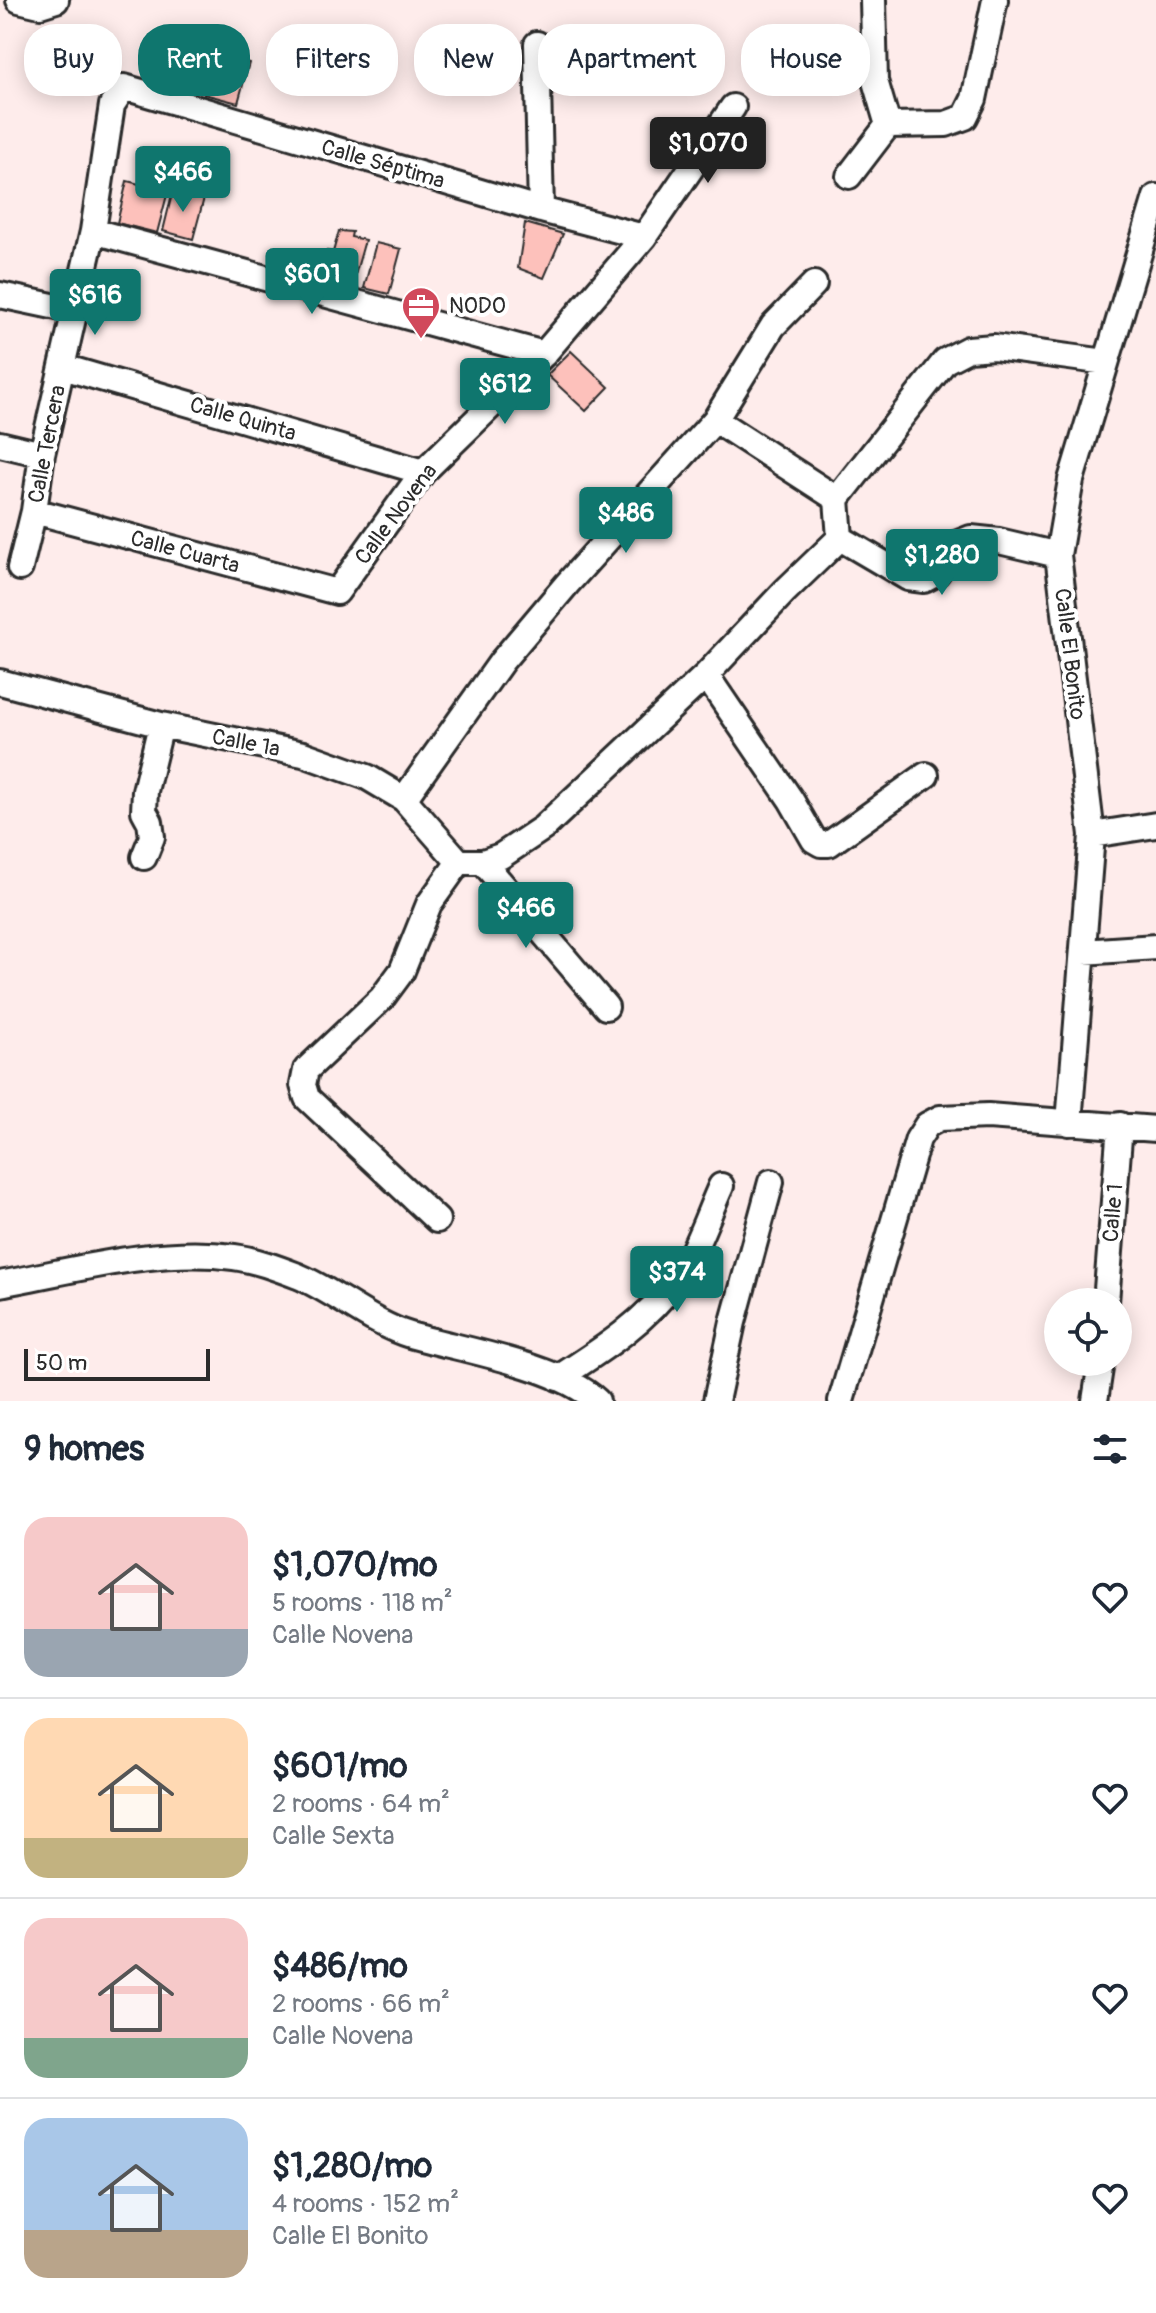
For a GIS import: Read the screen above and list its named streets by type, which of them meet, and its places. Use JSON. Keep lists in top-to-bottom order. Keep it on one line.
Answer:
{"streets":{"street":["Calle Séptima","Calle Quinta","Calle Tercera","Calle Novena","Calle Cuarta","Calle El Bonito","Calle 1a","Calle 1"]},"crossings":[["Calle Séptima","Calle Tercera"],["Calle Séptima","Calle Novena"],["Calle Quinta","Calle Tercera"],["Calle Quinta","Calle Novena"],["Calle Tercera","Calle Cuarta"],["Calle Novena","Calle Cuarta"]],"places":{"office":["NODO"]},"scale_bar":"50 m","page":{"chip":["Buy","Rent","Filters","New","Apartment","House"],"price":["$1,070","$466","$601","$616","$612","$486","$1,280","$466","$374"],"scale":"50 m","heading":"9 homes","list":[{"name":"$1,070/mo","note":"5 rooms · 118 m² · Calle Novena"},{"name":"$601/mo","note":"2 rooms · 64 m² · Calle Sexta"},{"name":"$486/mo","note":"2 rooms · 66 m² · Calle Novena"},{"name":"$1,280/mo","note":"4 rooms · 152 m² · Calle El Bonito"}]}}
